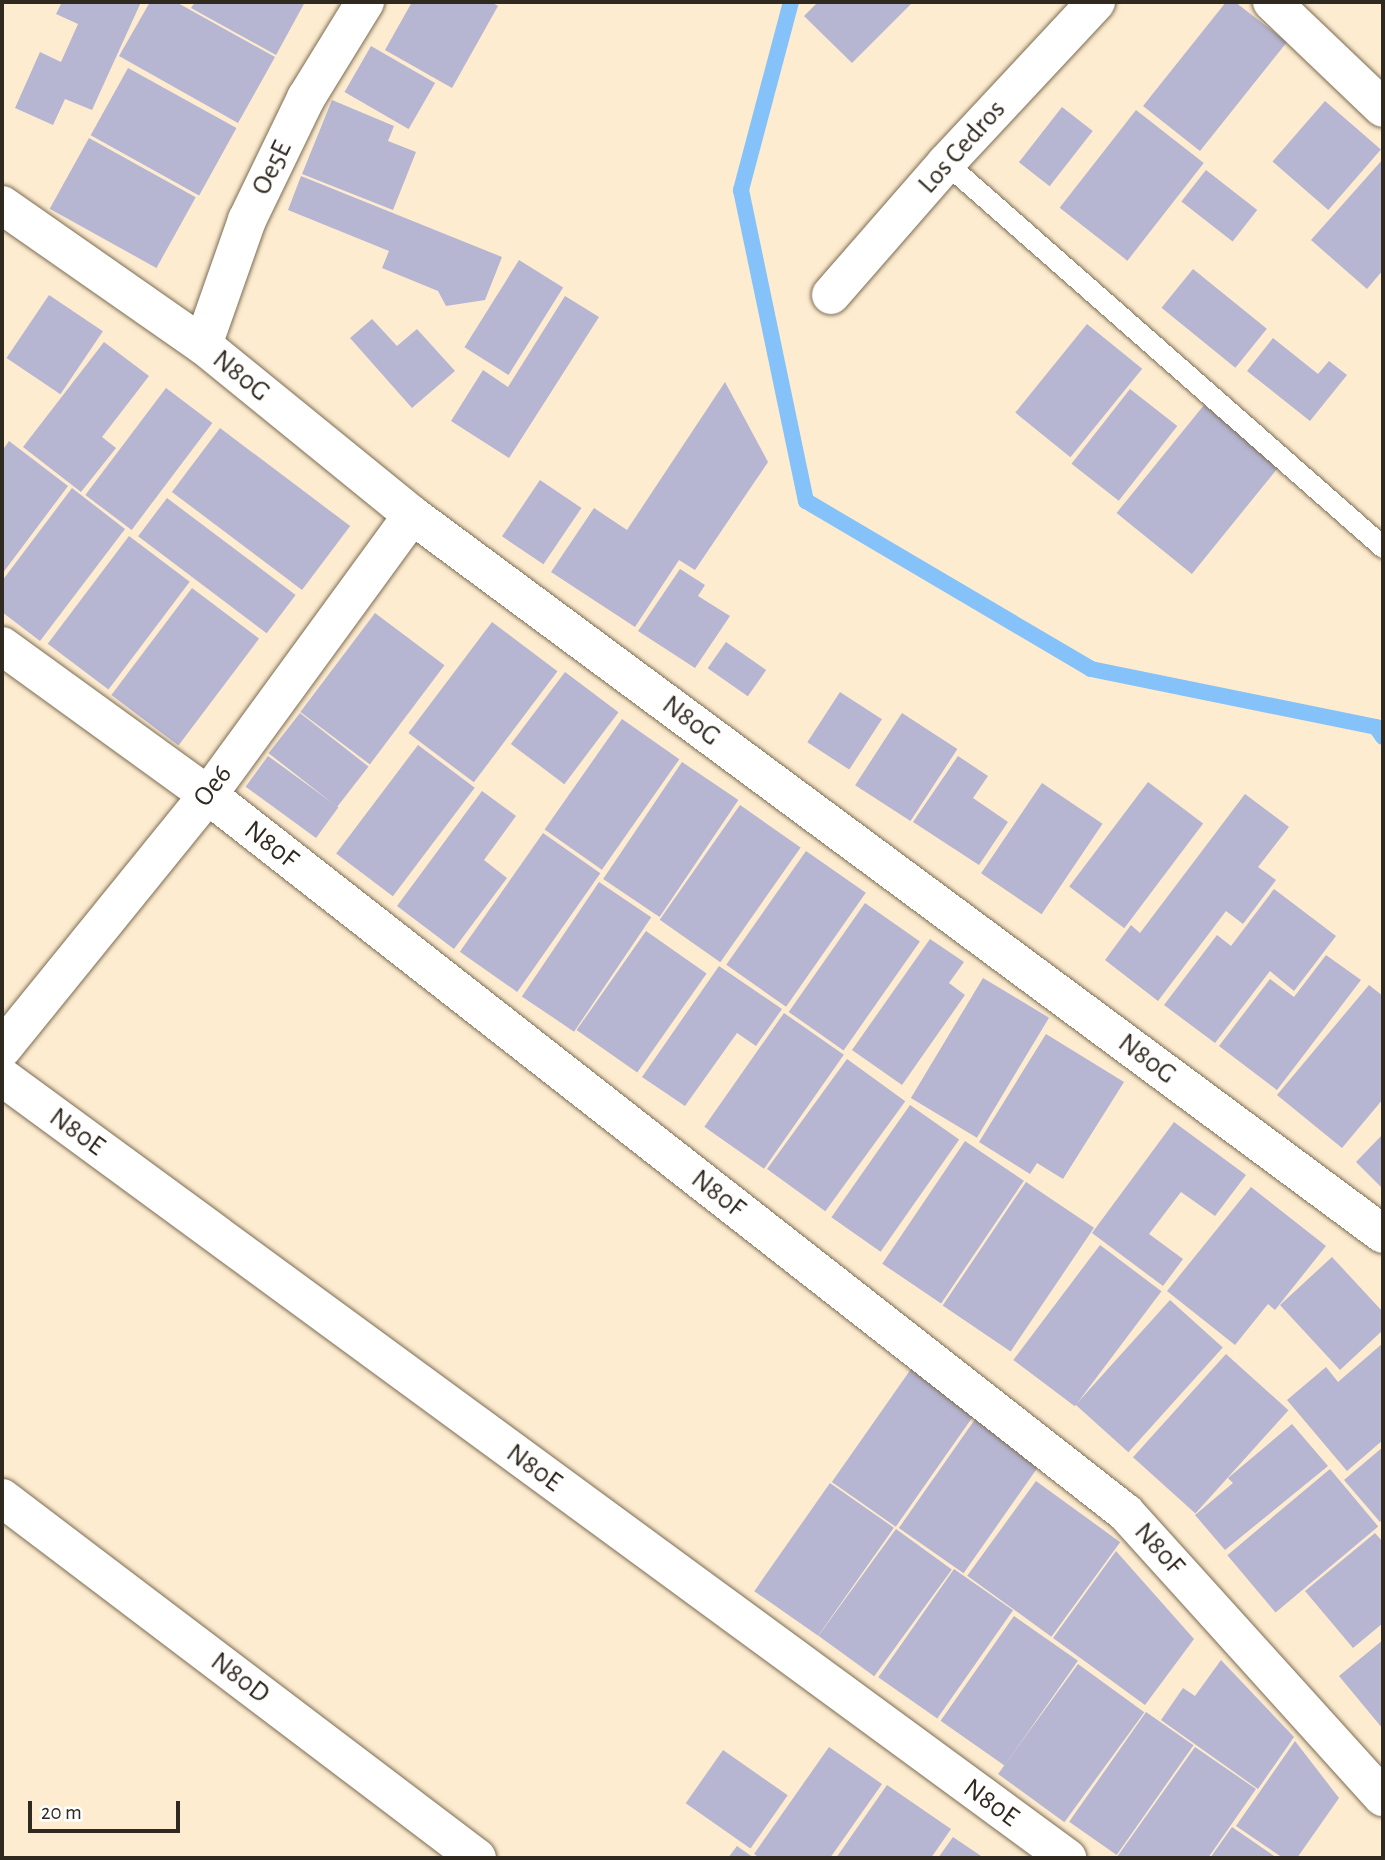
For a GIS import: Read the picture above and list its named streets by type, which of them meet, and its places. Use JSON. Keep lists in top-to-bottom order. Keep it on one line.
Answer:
{"streets":{"street":["Los Cedros","Oe5E","N80G","Oe6","N80F","N80E","N80D"]},"crossings":[["Oe5E","N80G"],["N80G","Oe6"],["Oe6","N80F"]],"scale_bar":"20 m"}
